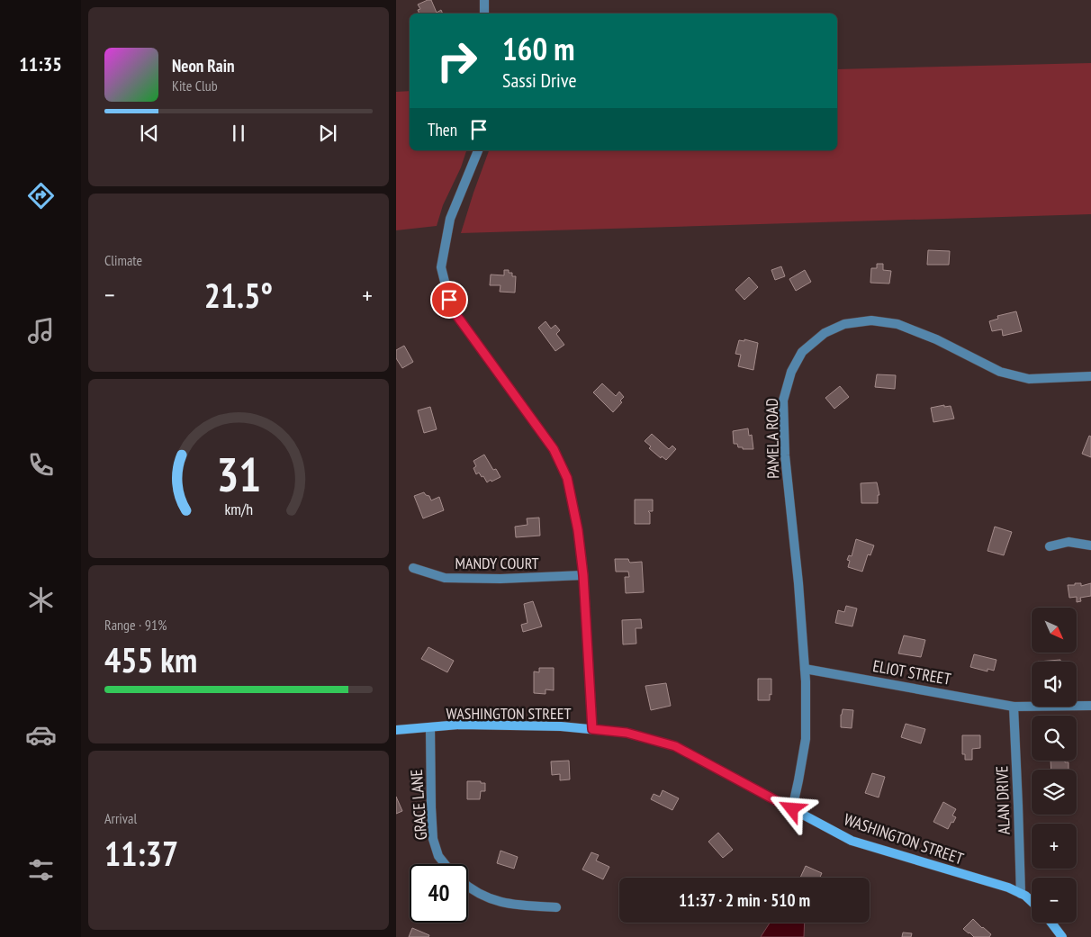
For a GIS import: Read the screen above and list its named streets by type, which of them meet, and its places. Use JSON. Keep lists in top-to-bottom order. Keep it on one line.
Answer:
{"streets":{"street":["PAMELA ROAD","MANDY COURT","ELIOT STREET","WASHINGTON STREET","ALAN DRIVE","GRACE LANE"]},"crossings":[["PAMELA ROAD","ELIOT STREET"],["PAMELA ROAD","WASHINGTON STREET"],["ELIOT STREET","ALAN DRIVE"],["WASHINGTON STREET","ALAN DRIVE"],["WASHINGTON STREET","GRACE LANE"]],"north":"bottom right","page":{"tabs":"11:35","turn":["160 m","Sassi Drive"],"song":["Neon Rain","Kite Club"],"then":"Then","tile":["Climate",["Range · 91%","455 km"],["Arrival","11:37"]],"heat":["−","21.5°","+"],"map_buttons":["+","−"],"limit":"40","trip":"11:37 · 2 min · 510 m","gauge":["31","km/h"]}}
